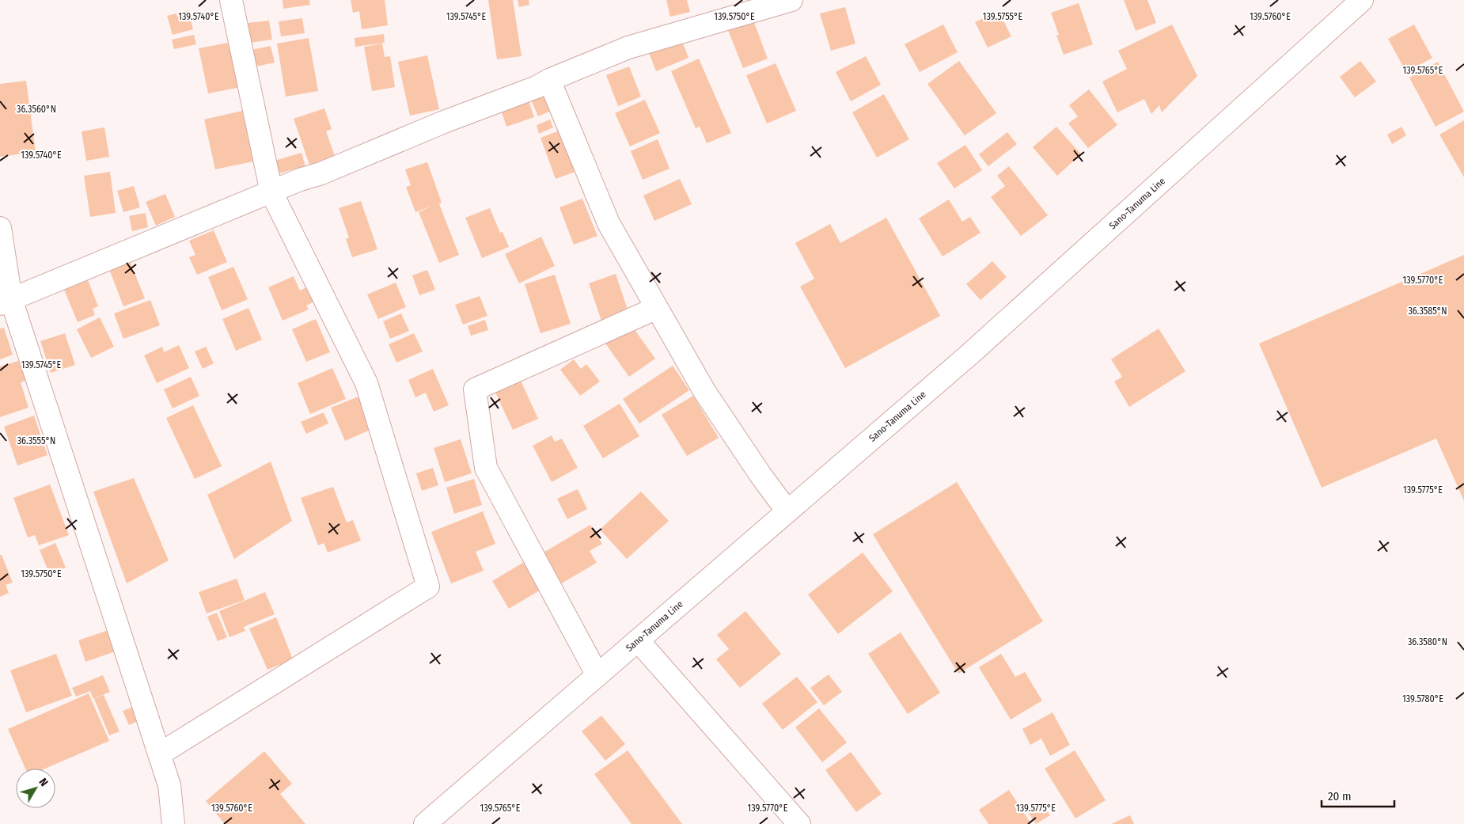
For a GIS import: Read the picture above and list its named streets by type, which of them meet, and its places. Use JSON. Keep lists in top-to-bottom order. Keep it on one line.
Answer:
{"streets":{"street":["Sano-Tanuma Line"]},"scale_bar":"20 m","north":"top right","coordinates":["139.5740°E","139.5745°E","139.5750°E","139.5755°E","139.5760°E","139.5765°E","36.3560°N","139.5770°E","36.3585°N","36.3555°N","139.5775°E","36.3580°N","139.5780°E"]}
